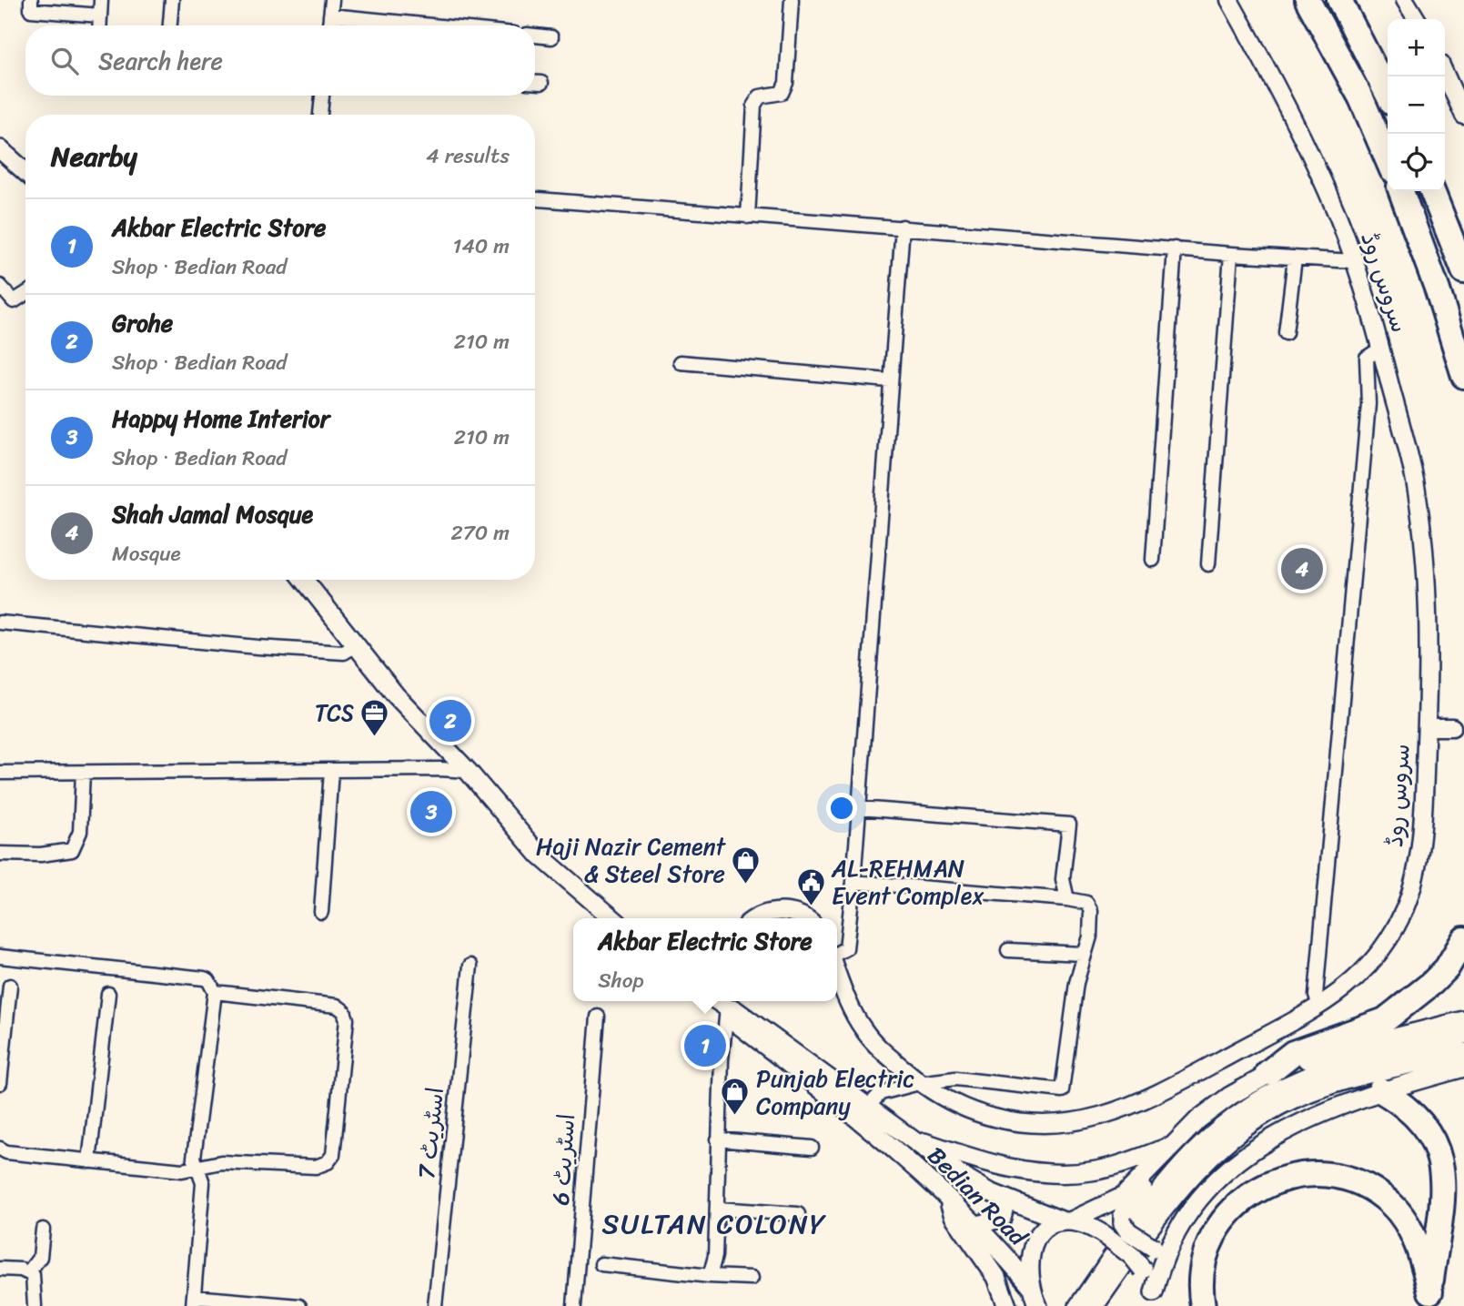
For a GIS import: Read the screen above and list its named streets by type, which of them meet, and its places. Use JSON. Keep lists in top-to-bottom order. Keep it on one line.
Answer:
{"streets":{"main road":["Bedian Road"],"street":["سروس روڈ","اسٹریٹ 7","اسٹریٹ 6"]},"districts":["SULTAN COLONY"],"places":{"office":["TCS"],"shop":["Haji Nazir Cement & Steel Store","Punjab Electric Company"],"public building":["AL-REHMAN Event Complex"]},"page":{"map_buttons":["+","−"],"search":"Search here","heading":["Nearby","4 results"],"list":[{"mark":"1","name":"Akbar Electric Store","note":"Shop · Bedian Road","value":"140 m"},{"mark":"2","name":"Grohe","note":"Shop · Bedian Road","value":"210 m"},{"mark":"3","name":"Happy Home Interior","note":"Shop · Bedian Road","value":"210 m"},{"mark":"4","name":"Shah Jamal Mosque","note":"Mosque","value":"270 m"}],"pins":["4","2","3","1"],"popup":["Akbar Electric Store","Shop"]}}
